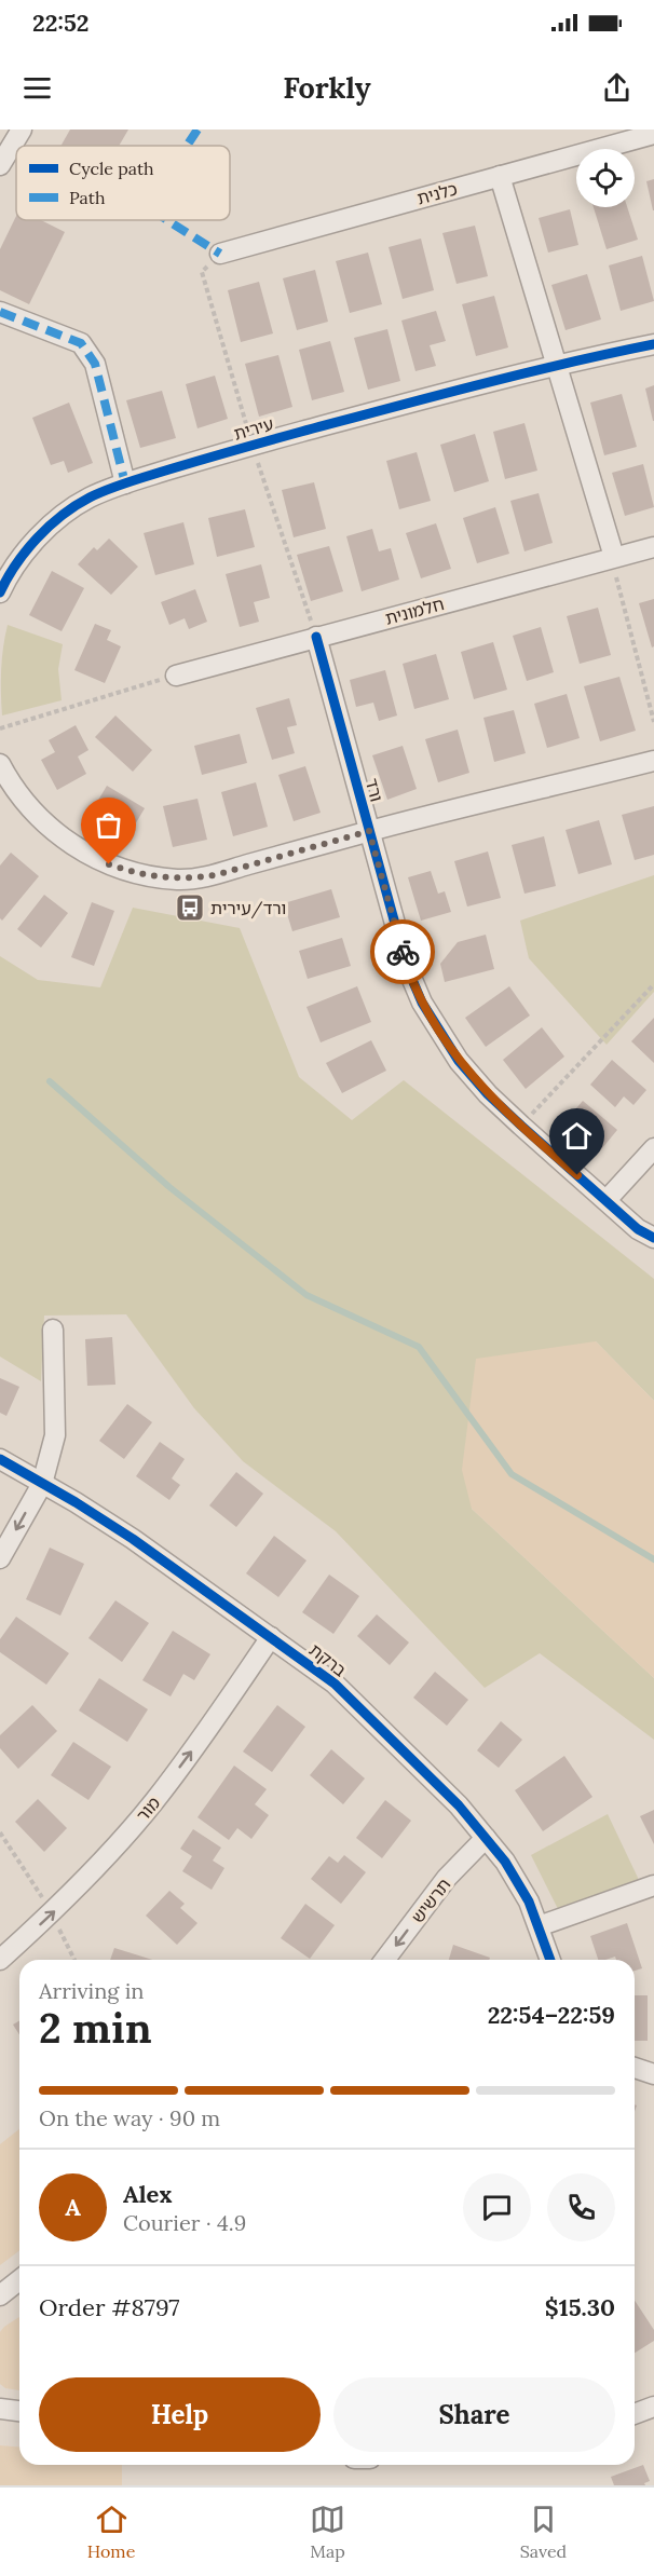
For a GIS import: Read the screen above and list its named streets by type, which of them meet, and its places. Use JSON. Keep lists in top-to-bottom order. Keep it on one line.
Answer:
{"streets":{"street":["כלנית","עירית","חלמונית","ורד","ברקת","מור","תרשיש"]},"crossings":[["חלמונית","ורד"],["ברקת","מור"],["ברקת","תרשיש"]],"one_way":["מור","תרשיש"],"places":{"bus stop":["ורד/עירית"]},"legend":["Cycle path","Path"],"page":{"status":"22:52","header":"Forkly","heading":["2 min","Arriving in","22:54–22:59"],"panel":["Alex","Courier · 4.9","Order #8797","$15.30"],"bar":"On the way · 90 m","round":"A","buttons":["Help","Share"],"tabs":["Home","Map","Saved"]}}
